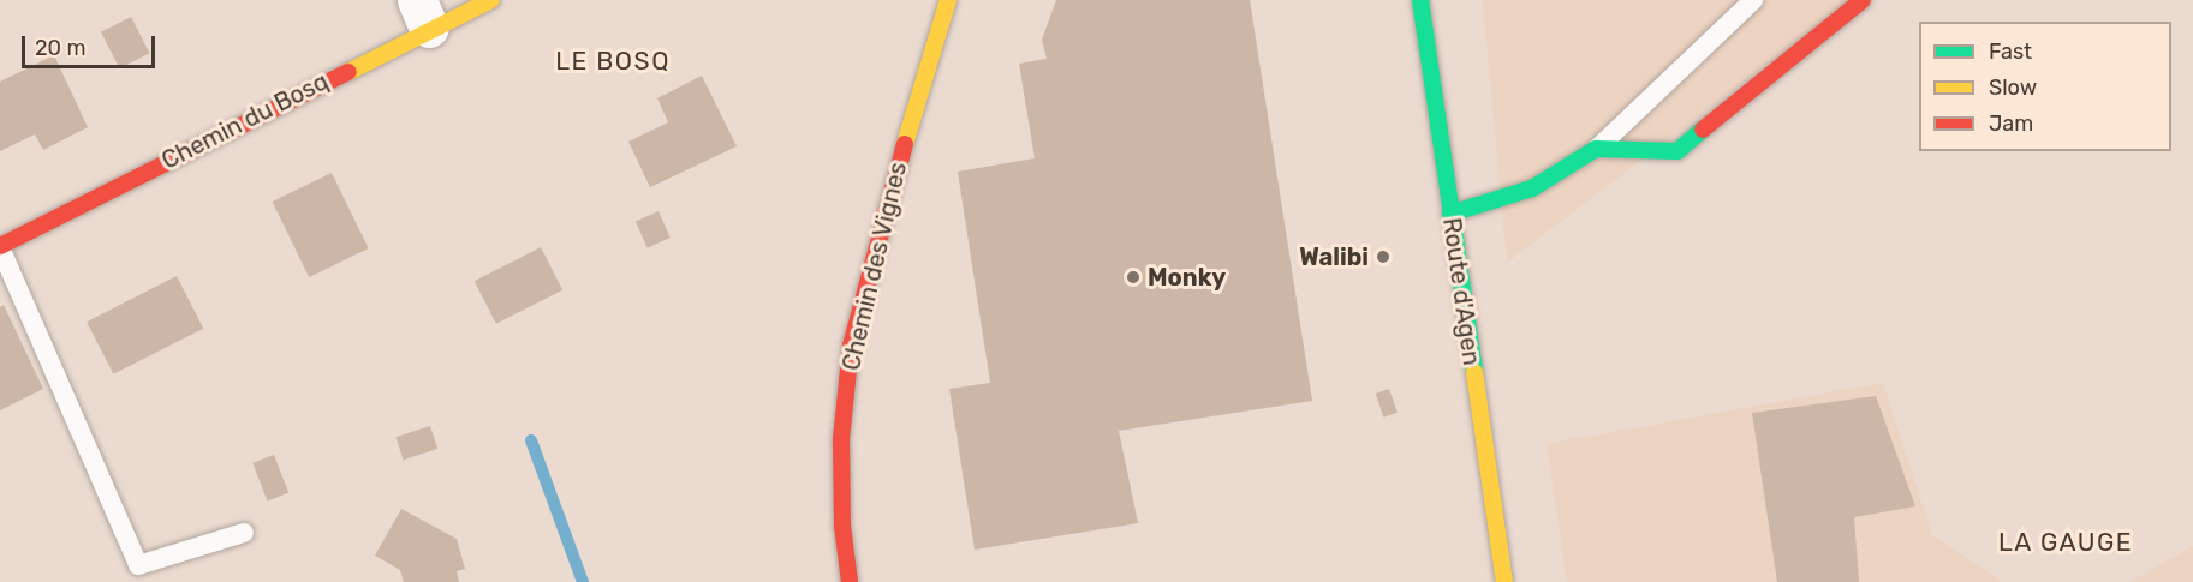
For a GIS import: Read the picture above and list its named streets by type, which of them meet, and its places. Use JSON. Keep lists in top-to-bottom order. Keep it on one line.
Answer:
{"streets":{"street":["Chemin du Bosq","Chemin des Vignes","Route d'Agen"]},"districts":["LE BOSQ","LA GAUGE"],"places":["Walibi","Monky"],"legend":["Fast","Slow","Jam"],"scale_bar":"20 m"}
